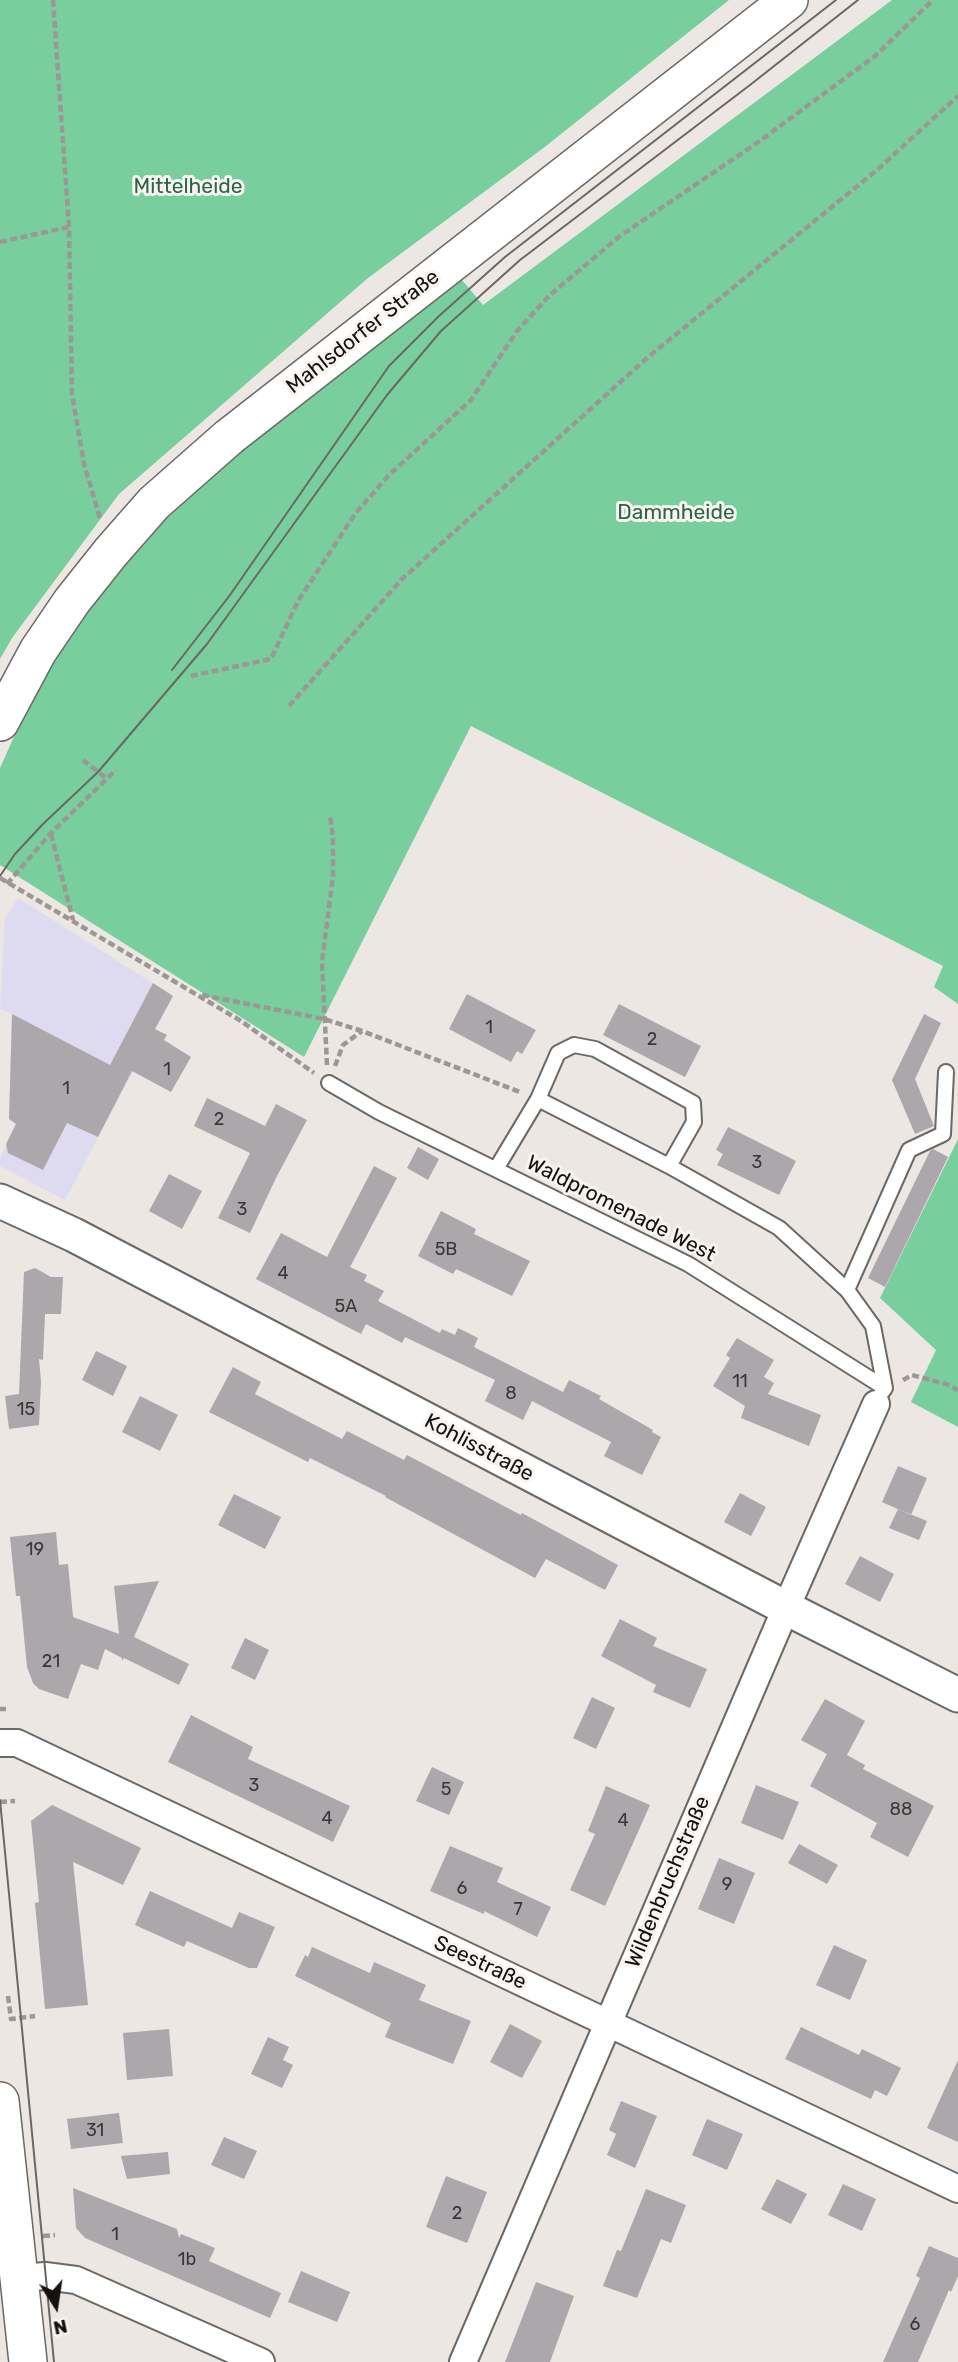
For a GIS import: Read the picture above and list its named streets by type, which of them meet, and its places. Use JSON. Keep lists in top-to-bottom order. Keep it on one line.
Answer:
{"streets":{"main road":["Mahlsdorfer Straße"],"street":["Kohlisstraße","Wildenbruchstraße","Seestraße"],"lane":["Waldpromenade West"]},"crossings":[["Waldpromenade West","Wildenbruchstraße"],["Kohlisstraße","Wildenbruchstraße"],["Wildenbruchstraße","Seestraße"]],"parks":["Mittelheide","Dammheide"],"house_numbers":["1","2","1","1","2","3","3","5B","4","5A","11","8","15","19","21","3","5","88","4","4","9","6","7","31","2","1","1b","6"],"north":"bottom"}
